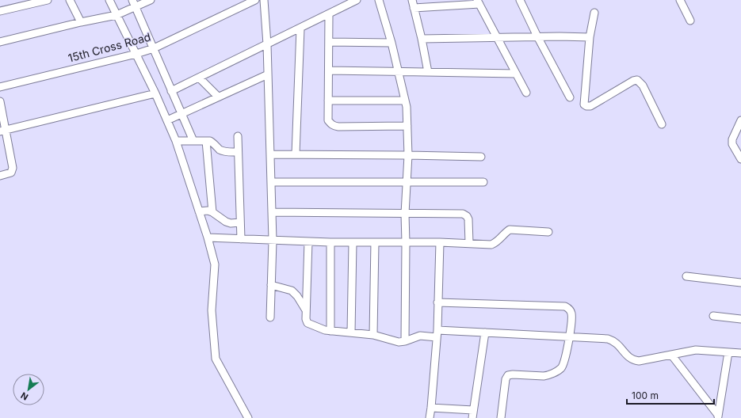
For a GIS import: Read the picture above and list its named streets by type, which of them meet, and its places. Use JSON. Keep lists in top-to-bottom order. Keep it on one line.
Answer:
{"streets":{"street":["15th Cross Road"]},"scale_bar":"100 m","north":"bottom left"}
